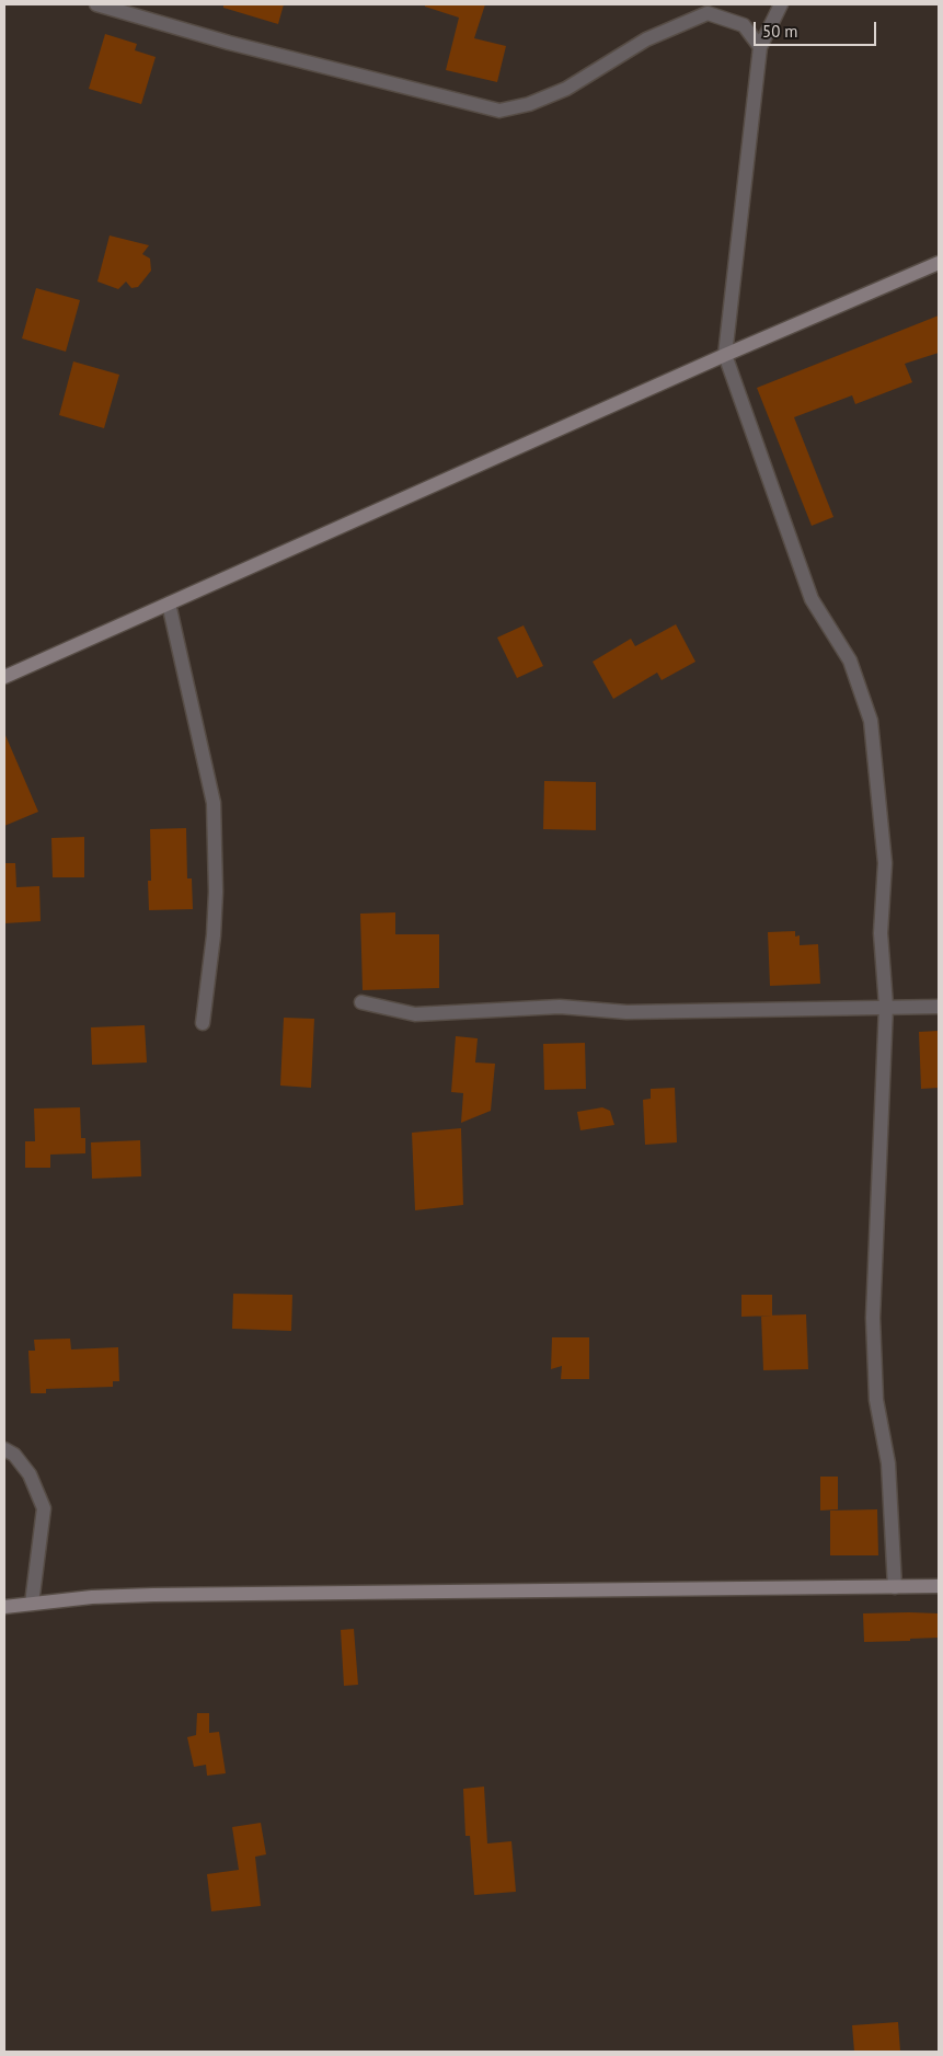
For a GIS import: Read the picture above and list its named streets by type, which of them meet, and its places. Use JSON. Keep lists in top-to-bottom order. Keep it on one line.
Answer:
{"scale_bar":"50 m"}
